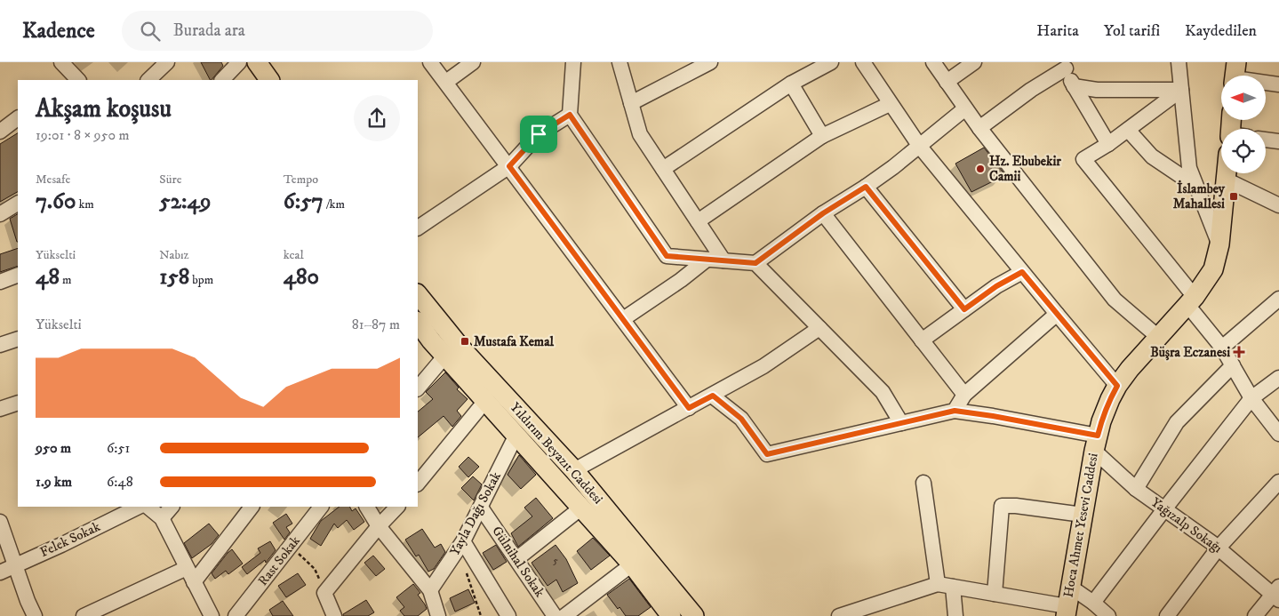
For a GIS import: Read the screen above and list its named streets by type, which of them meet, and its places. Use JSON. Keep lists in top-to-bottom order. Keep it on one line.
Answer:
{"streets":{"main road":["Yıldırım Beyazıt Caddesi","Hoca Ahmet Yesevi Caddesi"],"street":["Yayla Dağı Sokak","Yağızalp Sokağı","Felek Sokak","Rast Sokak","Gülnihal Sokak"]},"crossings":[["Yayla Dağı Sokak","Gülnihal Sokak"],["Hoca Ahmet Yesevi Caddesi","Yağızalp Sokağı"]],"places":{"other":["Hz. Ebubekir Camii"],"transit":["İslambey Mahallesi","Mustafa Kemal"],"health":["Büşra Eczanesi"]},"house_numbers":["5"],"north":"left","page":{"header":"Kadence","search":"Burada ara","nav":["Harita","Yol tarifi","Kaydedilen"],"heading":["Akşam koşusu","19:01 · 8 × 950 m"],"stats":[["Mesafe","7.60 km"],["Süre","52:49"],["Tempo","6:57 /km"],["Yükselti","48 m"],["Nabız","158 bpm"],["kcal","480"]],"chart":["Yükselti","81–87 m"],"list":[{"name":"950 m","note":"6:51"},{"name":"1.9 km","note":"6:48"}]}}
